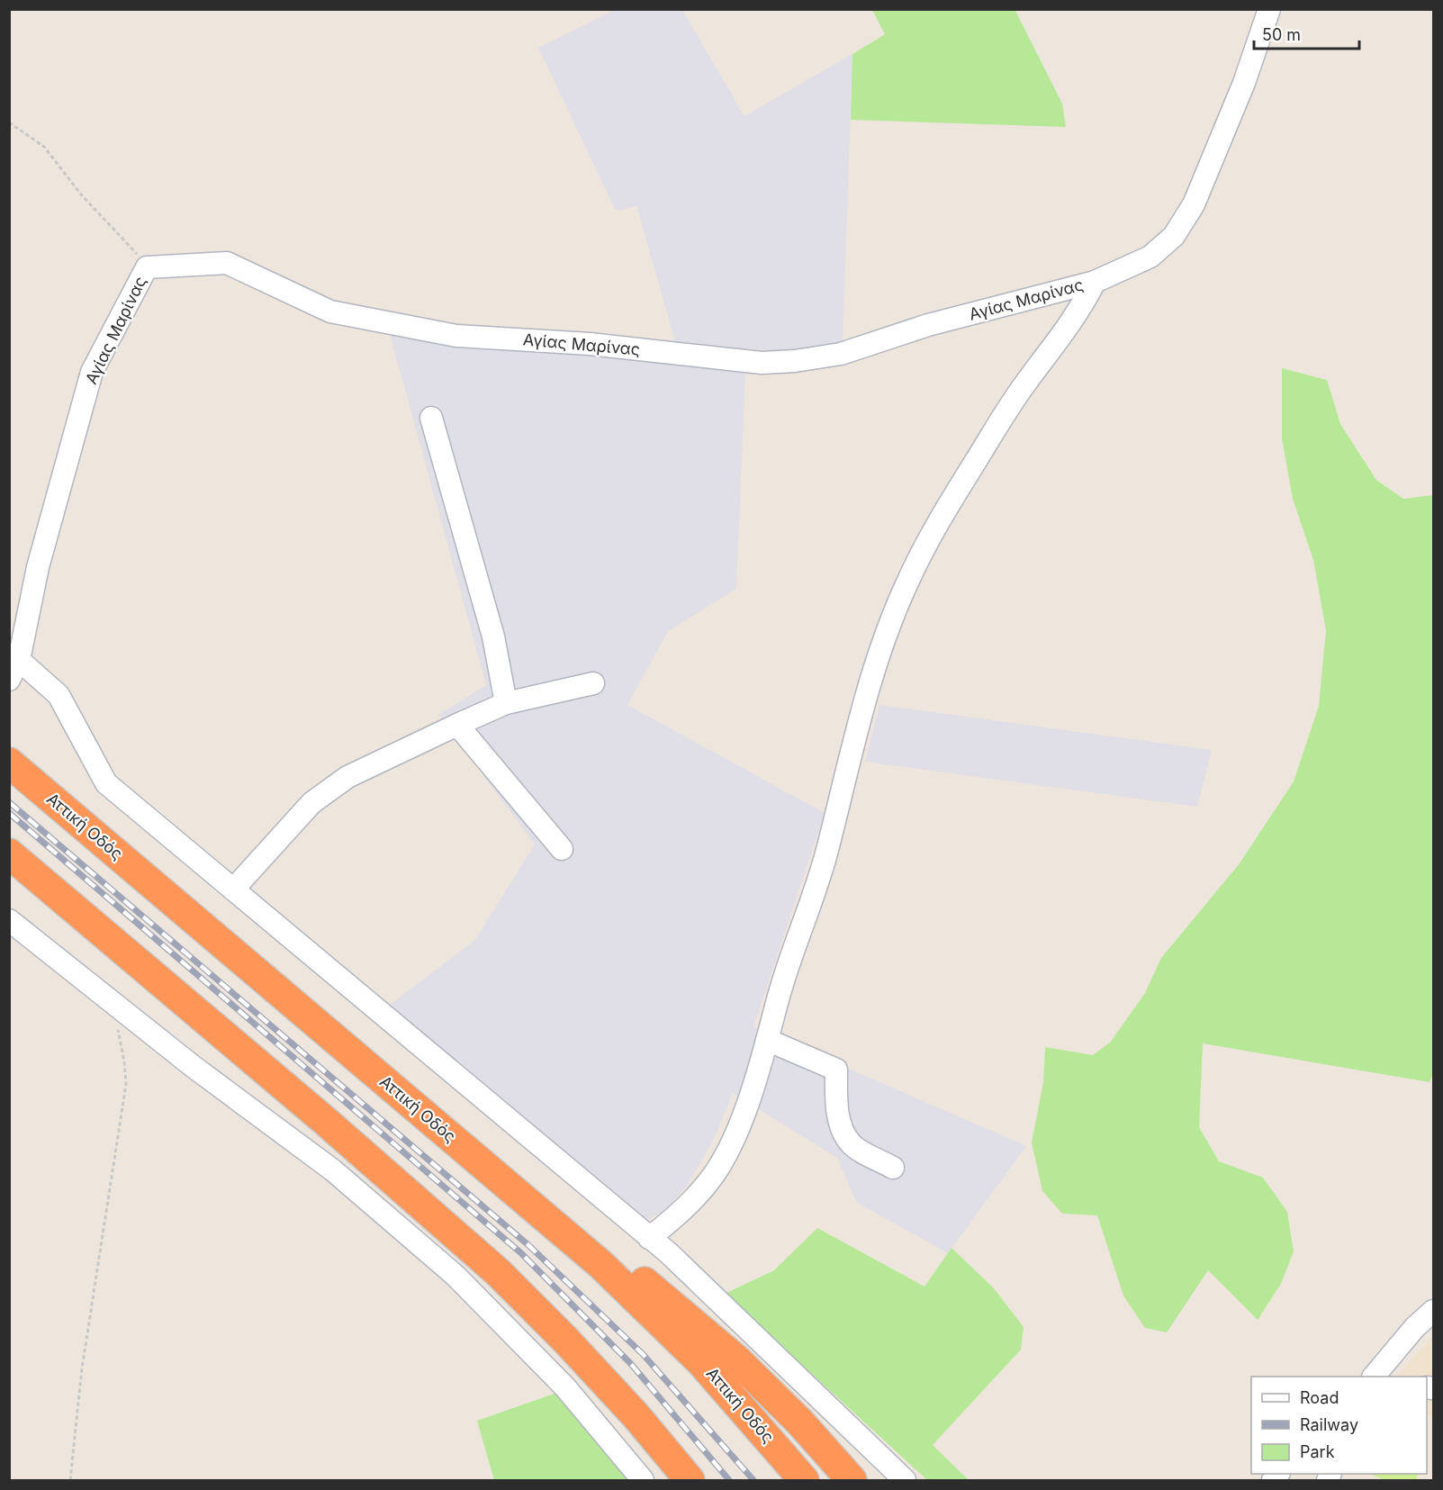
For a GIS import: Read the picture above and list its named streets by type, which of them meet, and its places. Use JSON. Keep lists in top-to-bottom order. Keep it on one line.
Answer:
{"streets":{"highway":["Αττική Οδός"],"street":["Αγίας Μαρίνας"]},"legend":["Road","Railway","Park"],"scale_bar":"50 m"}
